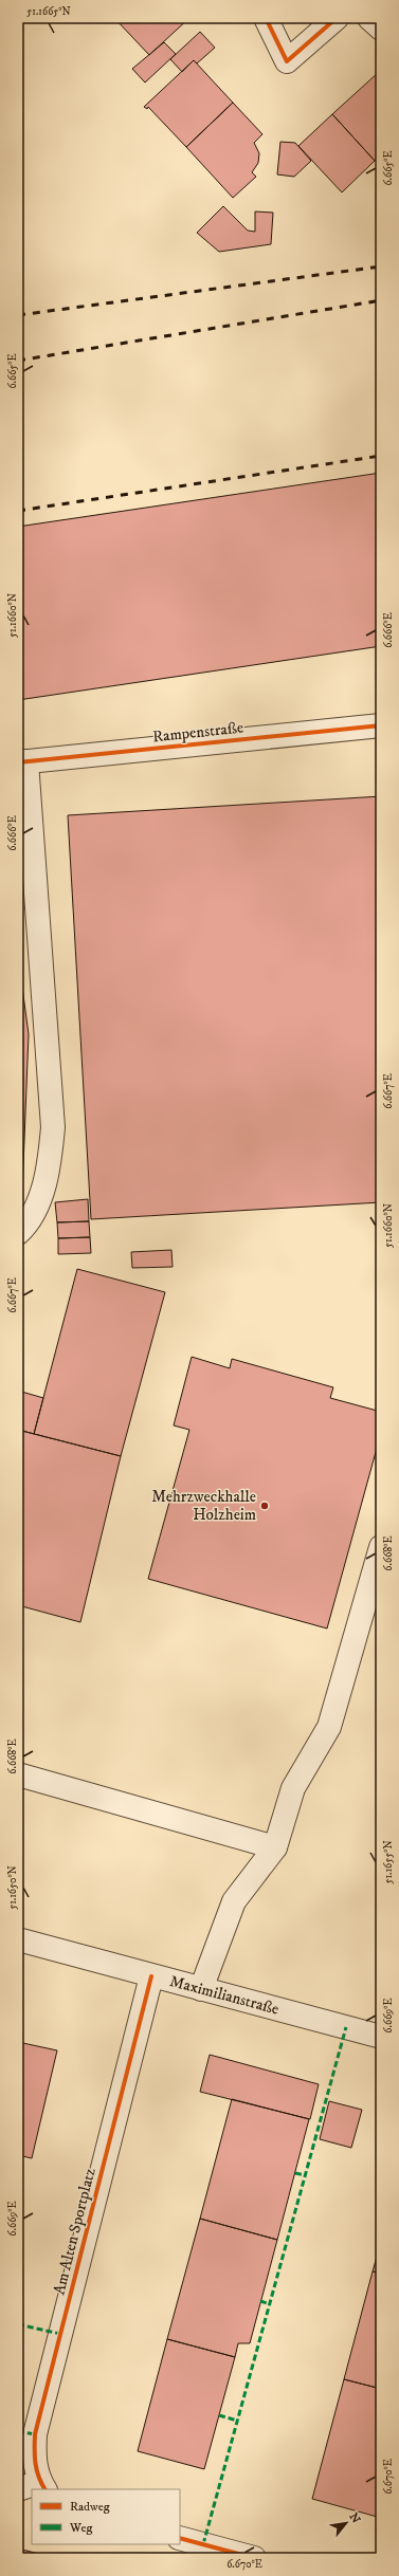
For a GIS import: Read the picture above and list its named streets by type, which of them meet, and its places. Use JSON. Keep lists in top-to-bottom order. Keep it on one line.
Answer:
{"streets":{"street":["Rampenstraße","Maximilianstraße","Am Alten Sportplatz"]},"crossings":[["Maximilianstraße","Am Alten Sportplatz"]],"places":["Mehrzweckhalle Holzheim"],"legend":["Radweg","Weg"],"north":"top right","coordinates":["51.1665°N","6.665°E","51.1660°N","6.666°E","6.667°E","6.668°E","51.1655°N","51.1650°N","6.669°E","6.670°E"]}
